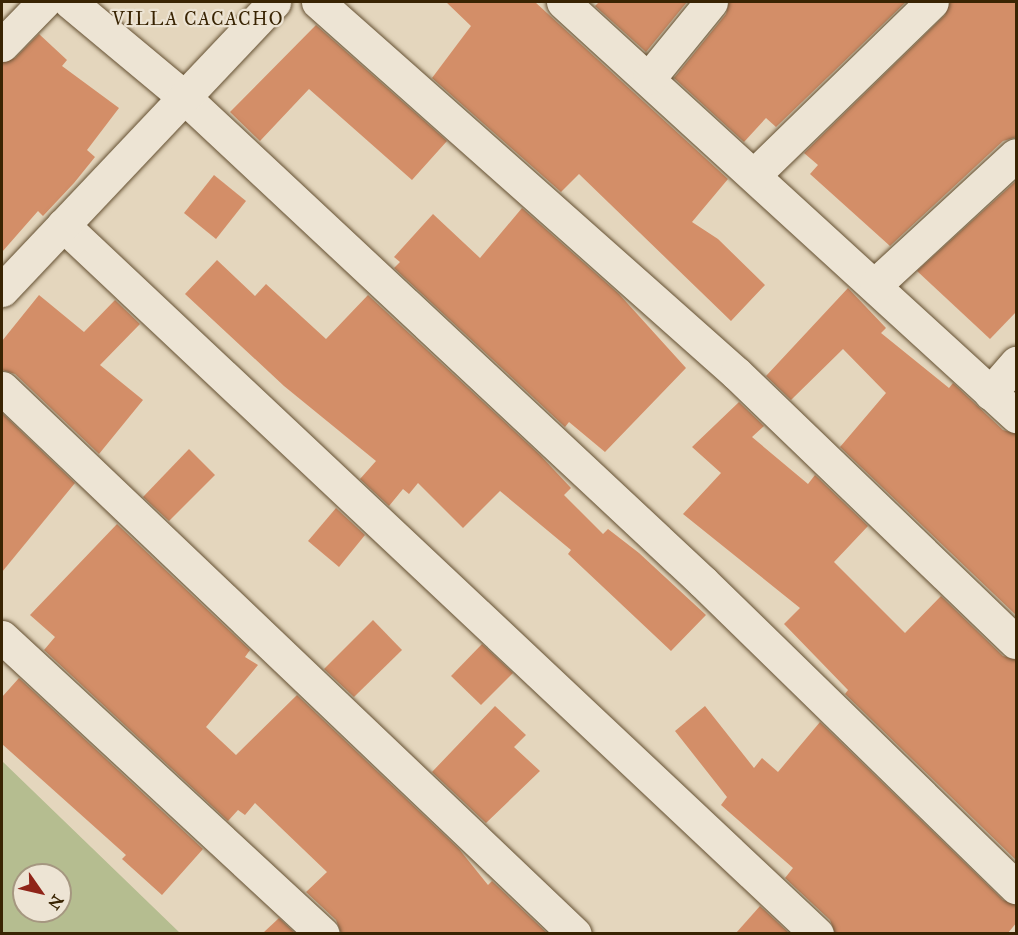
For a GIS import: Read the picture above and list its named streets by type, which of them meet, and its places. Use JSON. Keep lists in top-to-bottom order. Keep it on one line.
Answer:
{"districts":["VILLA CACACHO"],"north":"bottom right"}
